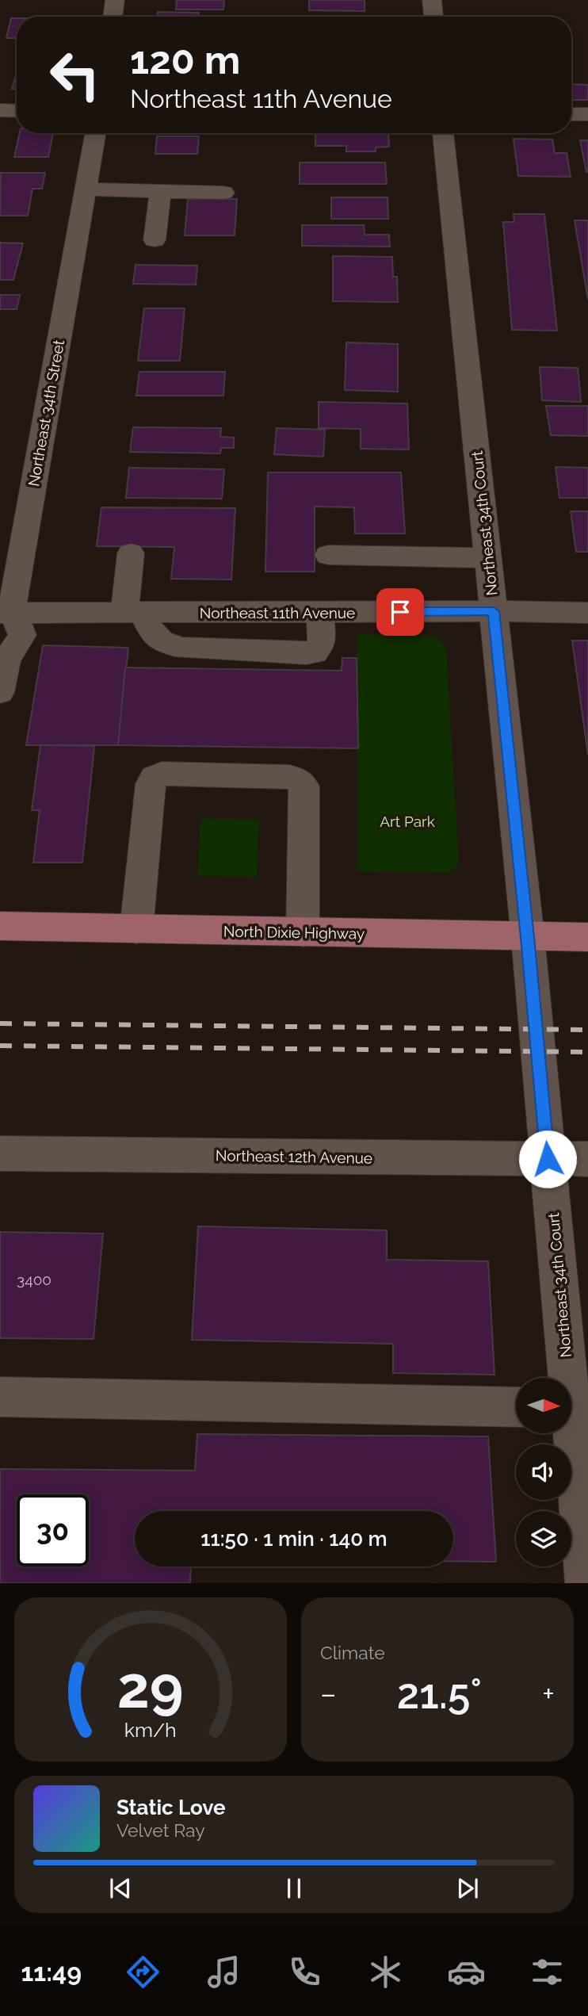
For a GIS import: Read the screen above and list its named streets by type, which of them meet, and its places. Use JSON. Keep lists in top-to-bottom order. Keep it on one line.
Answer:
{"streets":{"main road":["North Dixie Highway"],"street":["Northeast 34th Street","Northeast 34th Court","Northeast 11th Avenue","Northeast 12th Avenue"]},"crossings":[["Northeast 34th Street","Northeast 11th Avenue"],["Northeast 34th Court","Northeast 11th Avenue"],["Northeast 34th Court","North Dixie Highway"],["Northeast 34th Court","Northeast 12th Avenue"]],"parks":["Art Park"],"house_numbers":["3400"],"north":"right","page":{"turn":["120 m","Northeast 11th Avenue"],"limit":"30","trip":"11:50 · 1 min · 140 m","tile":"Climate","heat":["−","21.5°","+"],"song":["Static Love","Velvet Ray"],"tabs":"11:49","gauge":["29","km/h"]}}
